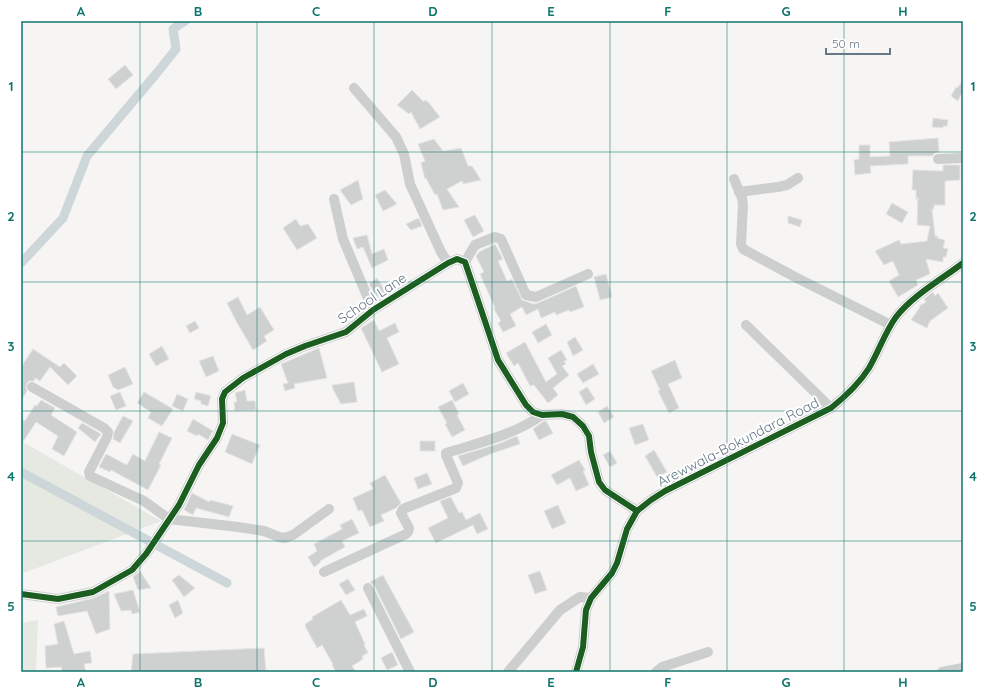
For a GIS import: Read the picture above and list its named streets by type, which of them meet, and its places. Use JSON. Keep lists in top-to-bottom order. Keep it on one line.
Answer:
{"streets":{"street":["School Lane","Arewwala-Bokundara Road"]},"scale_bar":"50 m","grid":{"columns":["A","B","C","D","E","F","G","H"],"rows":["1","2","3","4","5"]}}
